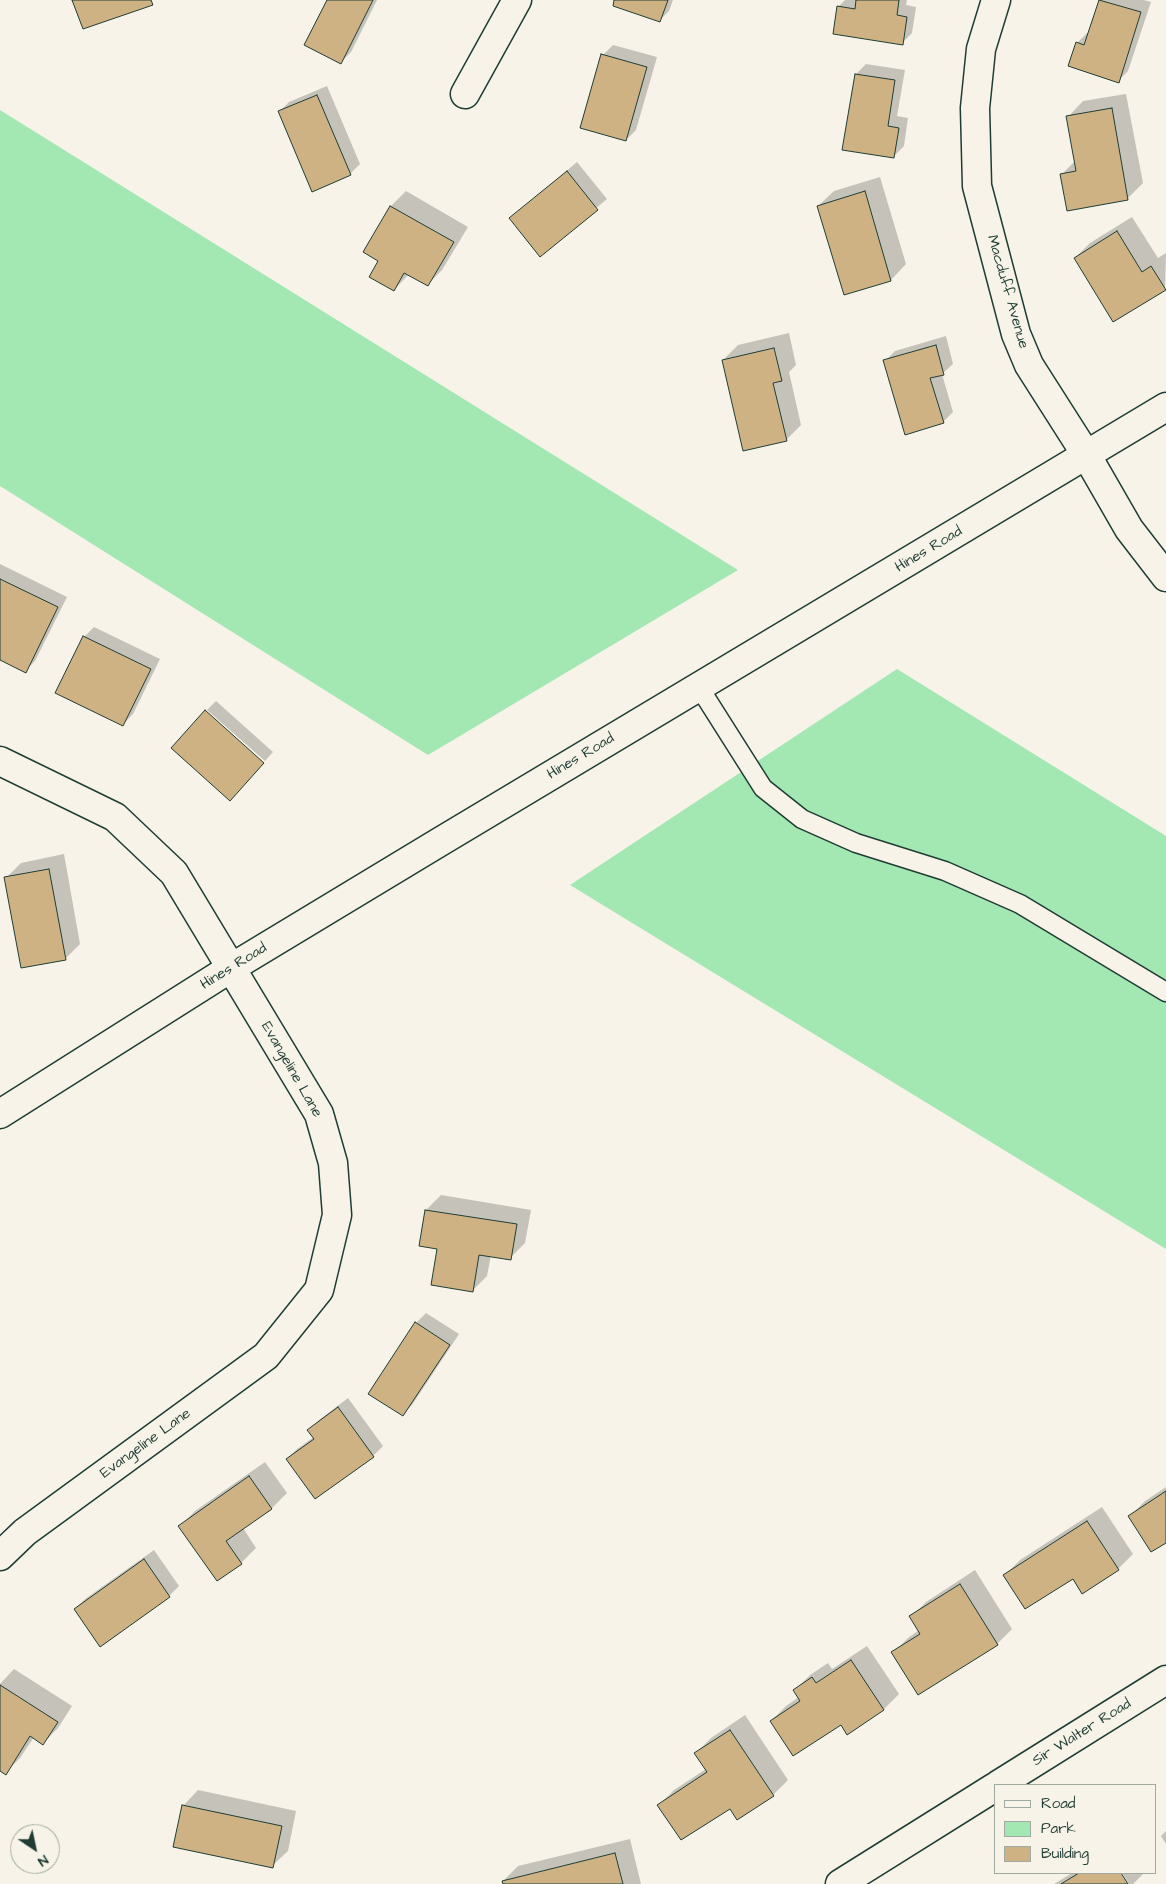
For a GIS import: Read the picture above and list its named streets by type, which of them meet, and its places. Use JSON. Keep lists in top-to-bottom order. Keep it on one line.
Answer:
{"streets":{"street":["Macduff Avenue","Hines Road","Evangeline Lane","Sir Walter Road"]},"crossings":[["Macduff Avenue","Hines Road"],["Hines Road","Evangeline Lane"]],"legend":["Road","Park","Building"],"north":"bottom right"}
